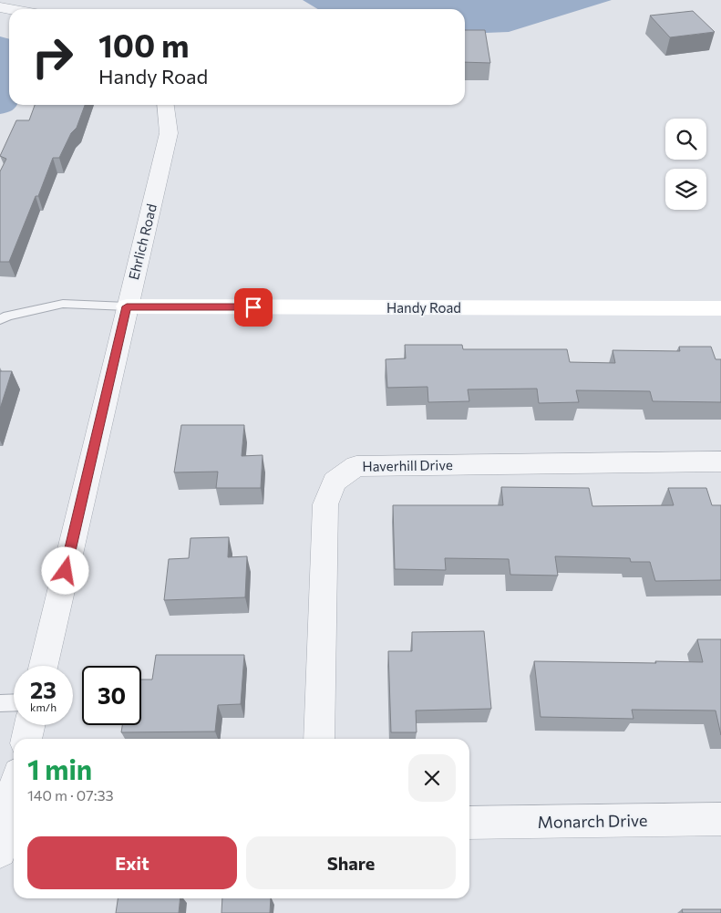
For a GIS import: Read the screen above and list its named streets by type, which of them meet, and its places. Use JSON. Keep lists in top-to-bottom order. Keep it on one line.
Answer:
{"streets":{"street":["Ehrlich Road","Handy Road","Haverhill Drive","Monarch Drive"]},"crossings":[["Ehrlich Road","Handy Road"]],"page":{"turn":["100 m","Handy Road"],"speed":"23 km/h","limit":"30","heading":["1 min","140 m · 07:33"],"buttons":["Exit","Share"]}}
